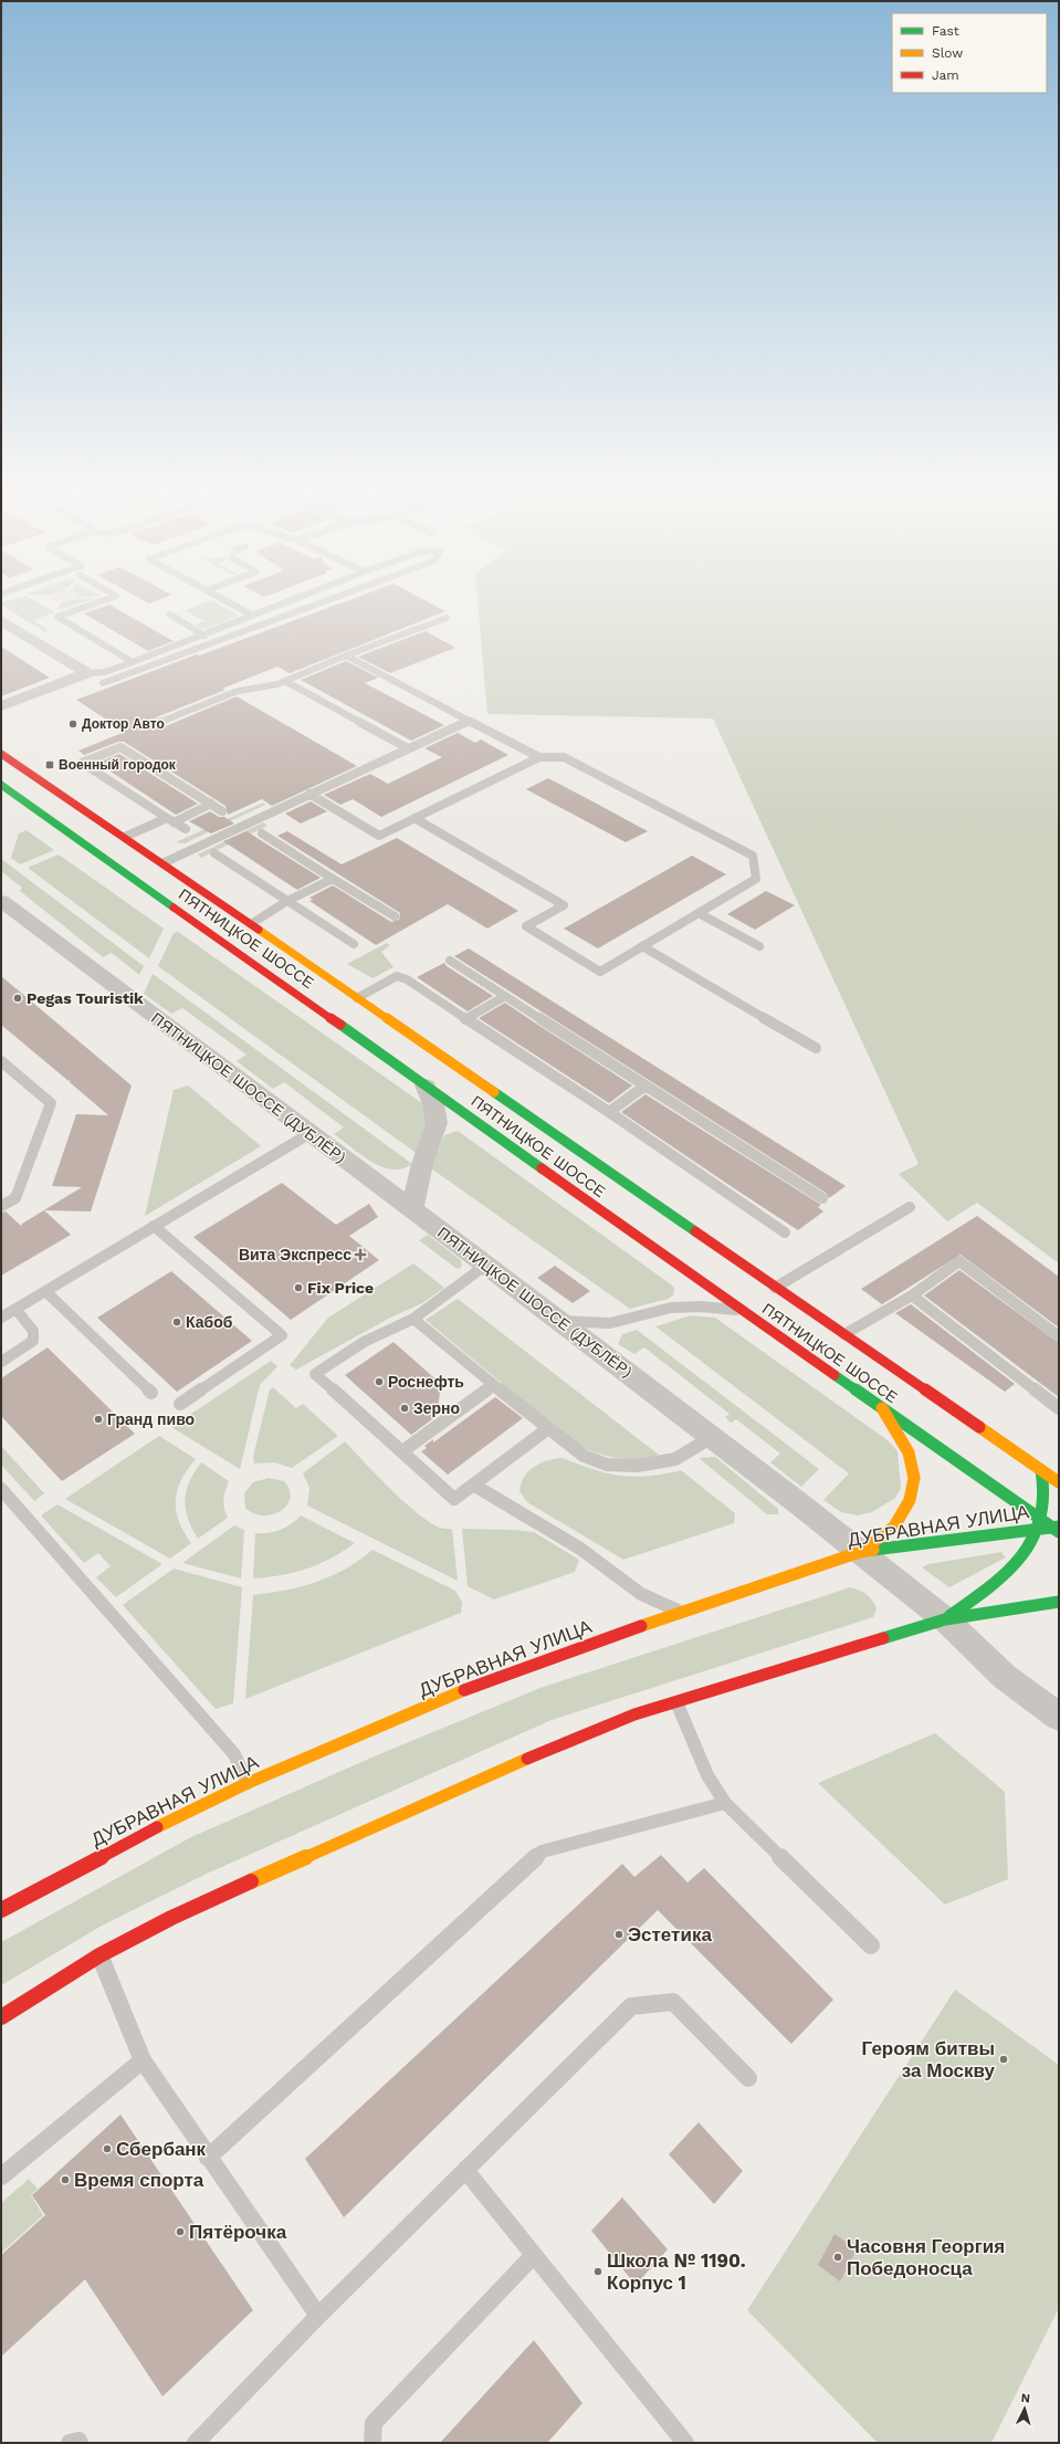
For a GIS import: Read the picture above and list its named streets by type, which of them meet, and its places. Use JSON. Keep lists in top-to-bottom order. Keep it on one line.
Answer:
{"streets":{"main road":["ПЯТНИЦКОЕ ШОССЕ","ДУБРАВНАЯ УЛИЦА"],"street":["ПЯТНИЦКОЕ ШОССЕ (ДУБЛЁР)"]},"crossings":[["ПЯТНИЦКОЕ ШОССЕ","ДУБРАВНАЯ УЛИЦА"],["ПЯТНИЦКОЕ ШОССЕ (ДУБЛЁР)","ДУБРАВНАЯ УЛИЦА"]],"places":{"other":["Доктор Авто","Pegas Touristik","Fix Price","Кабоб","Роснефть","Зерно","Гранд пиво","Эстетика","Героям битвы за Москву","Сбербанк","Время спорта","Пятёрочка","Часовня Георгия Победоносца","Школа № 1190. Корпус 1"],"transit":["Военный городок"],"health":["Вита Экспресс"]},"legend":["Fast","Slow","Jam"],"north":"top"}
